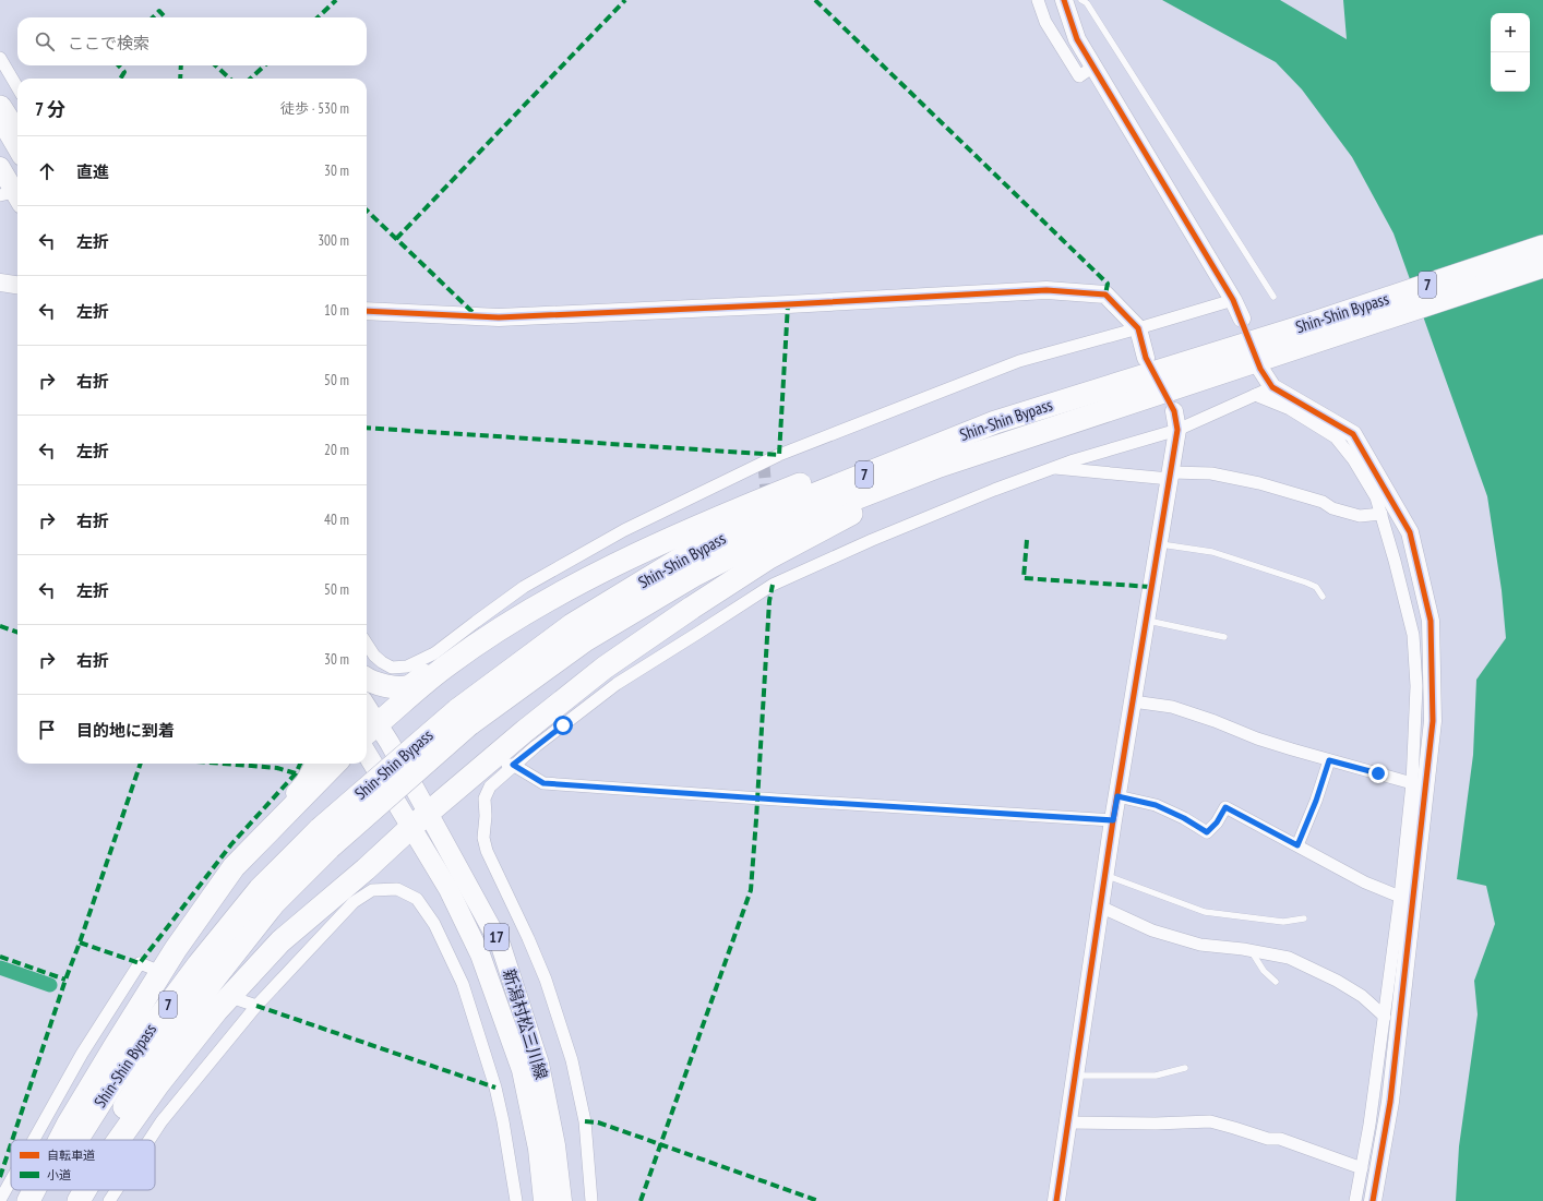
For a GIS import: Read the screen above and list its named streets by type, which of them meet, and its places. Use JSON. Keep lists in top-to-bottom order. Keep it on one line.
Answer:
{"streets":{"highway":["7","Shin-Shin Bypass"],"main road":["17","新潟村松三川線"]},"legend":["自転車道","小道"],"page":{"map_buttons":["+","−"],"search":"ここで検索","heading":["7 分","徒歩 · 530 m"],"list":[["直進","30 m"],["左折","300 m"],["左折","10 m"],["右折","50 m"],["左折","20 m"],["右折","40 m"],["左折","50 m"],["右折","30 m"],"目的地に到着"]}}
